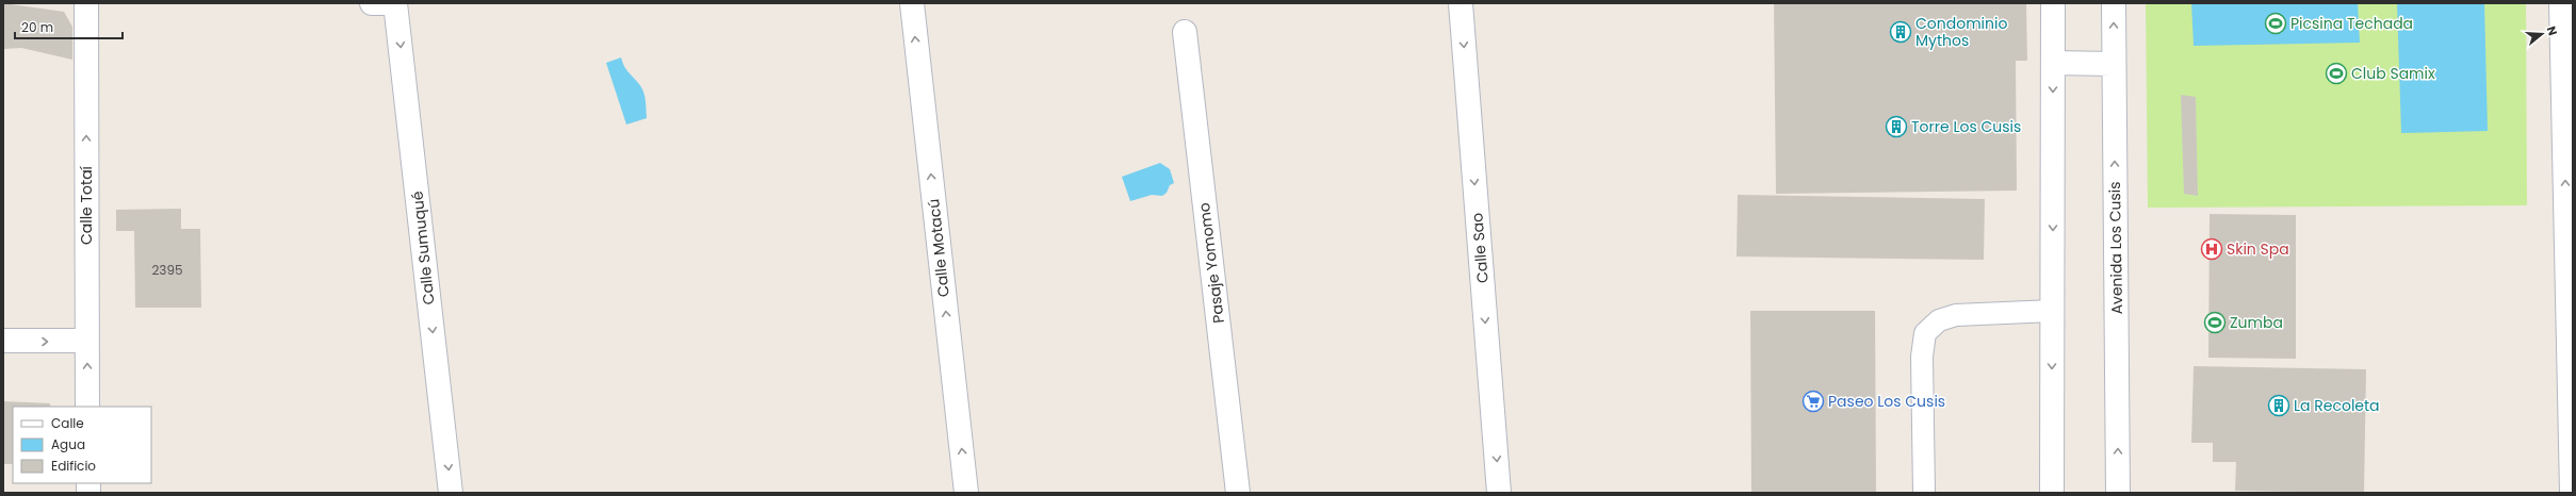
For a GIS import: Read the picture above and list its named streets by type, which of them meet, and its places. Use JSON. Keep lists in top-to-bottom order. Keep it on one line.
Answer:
{"streets":{"street":["Calle Totaí","Calle Sumuqué","Calle Motacú","Calle Sao","Avenida Los Cusis","Pasaje Yomomo"]},"one_way":["Calle Totaí","Calle Sumuqué","Calle Motacú","Calle Sao"],"places":{"sports":["Picsina Techada","Club Samix","Zumba"],"building":["Condominio Mythos","Torre Los Cusis","La Recoleta"],"hospital":["Skin Spa"],"supermarket":["Paseo Los Cusis"]},"house_numbers":["2395"],"legend":["Calle","Agua","Edificio"],"scale_bar":"20 m","north":"right"}
